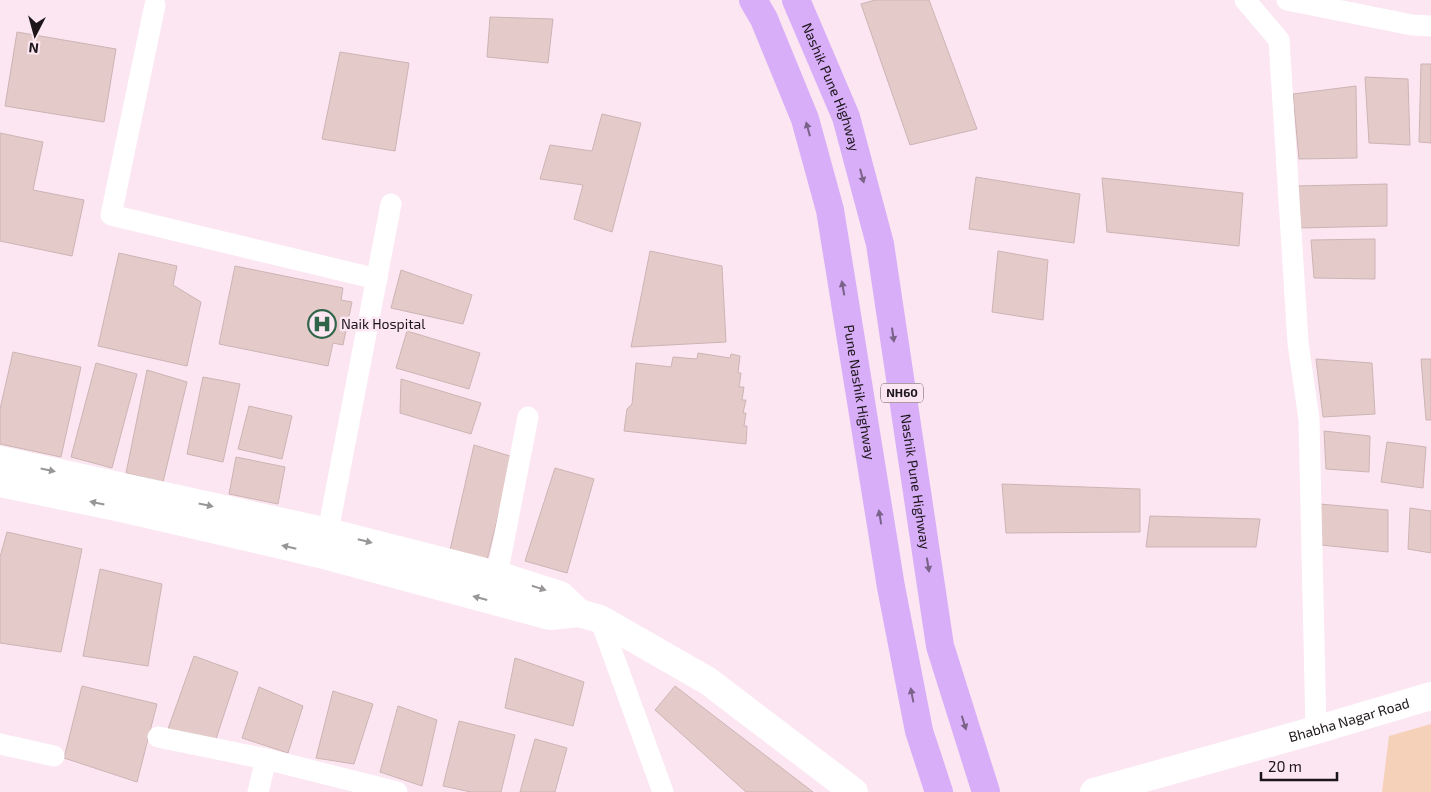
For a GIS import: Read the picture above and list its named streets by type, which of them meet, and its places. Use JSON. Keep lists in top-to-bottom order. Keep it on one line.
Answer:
{"streets":{"highway":["Nashik Pune Highway","Pune Nashik Highway","NH60"],"street":["Bhabha Nagar Road"]},"one_way":["Nashik Pune Highway","Pune Nashik Highway"],"places":{"hospital":["Naik Hospital"]},"scale_bar":"20 m","north":"bottom"}
